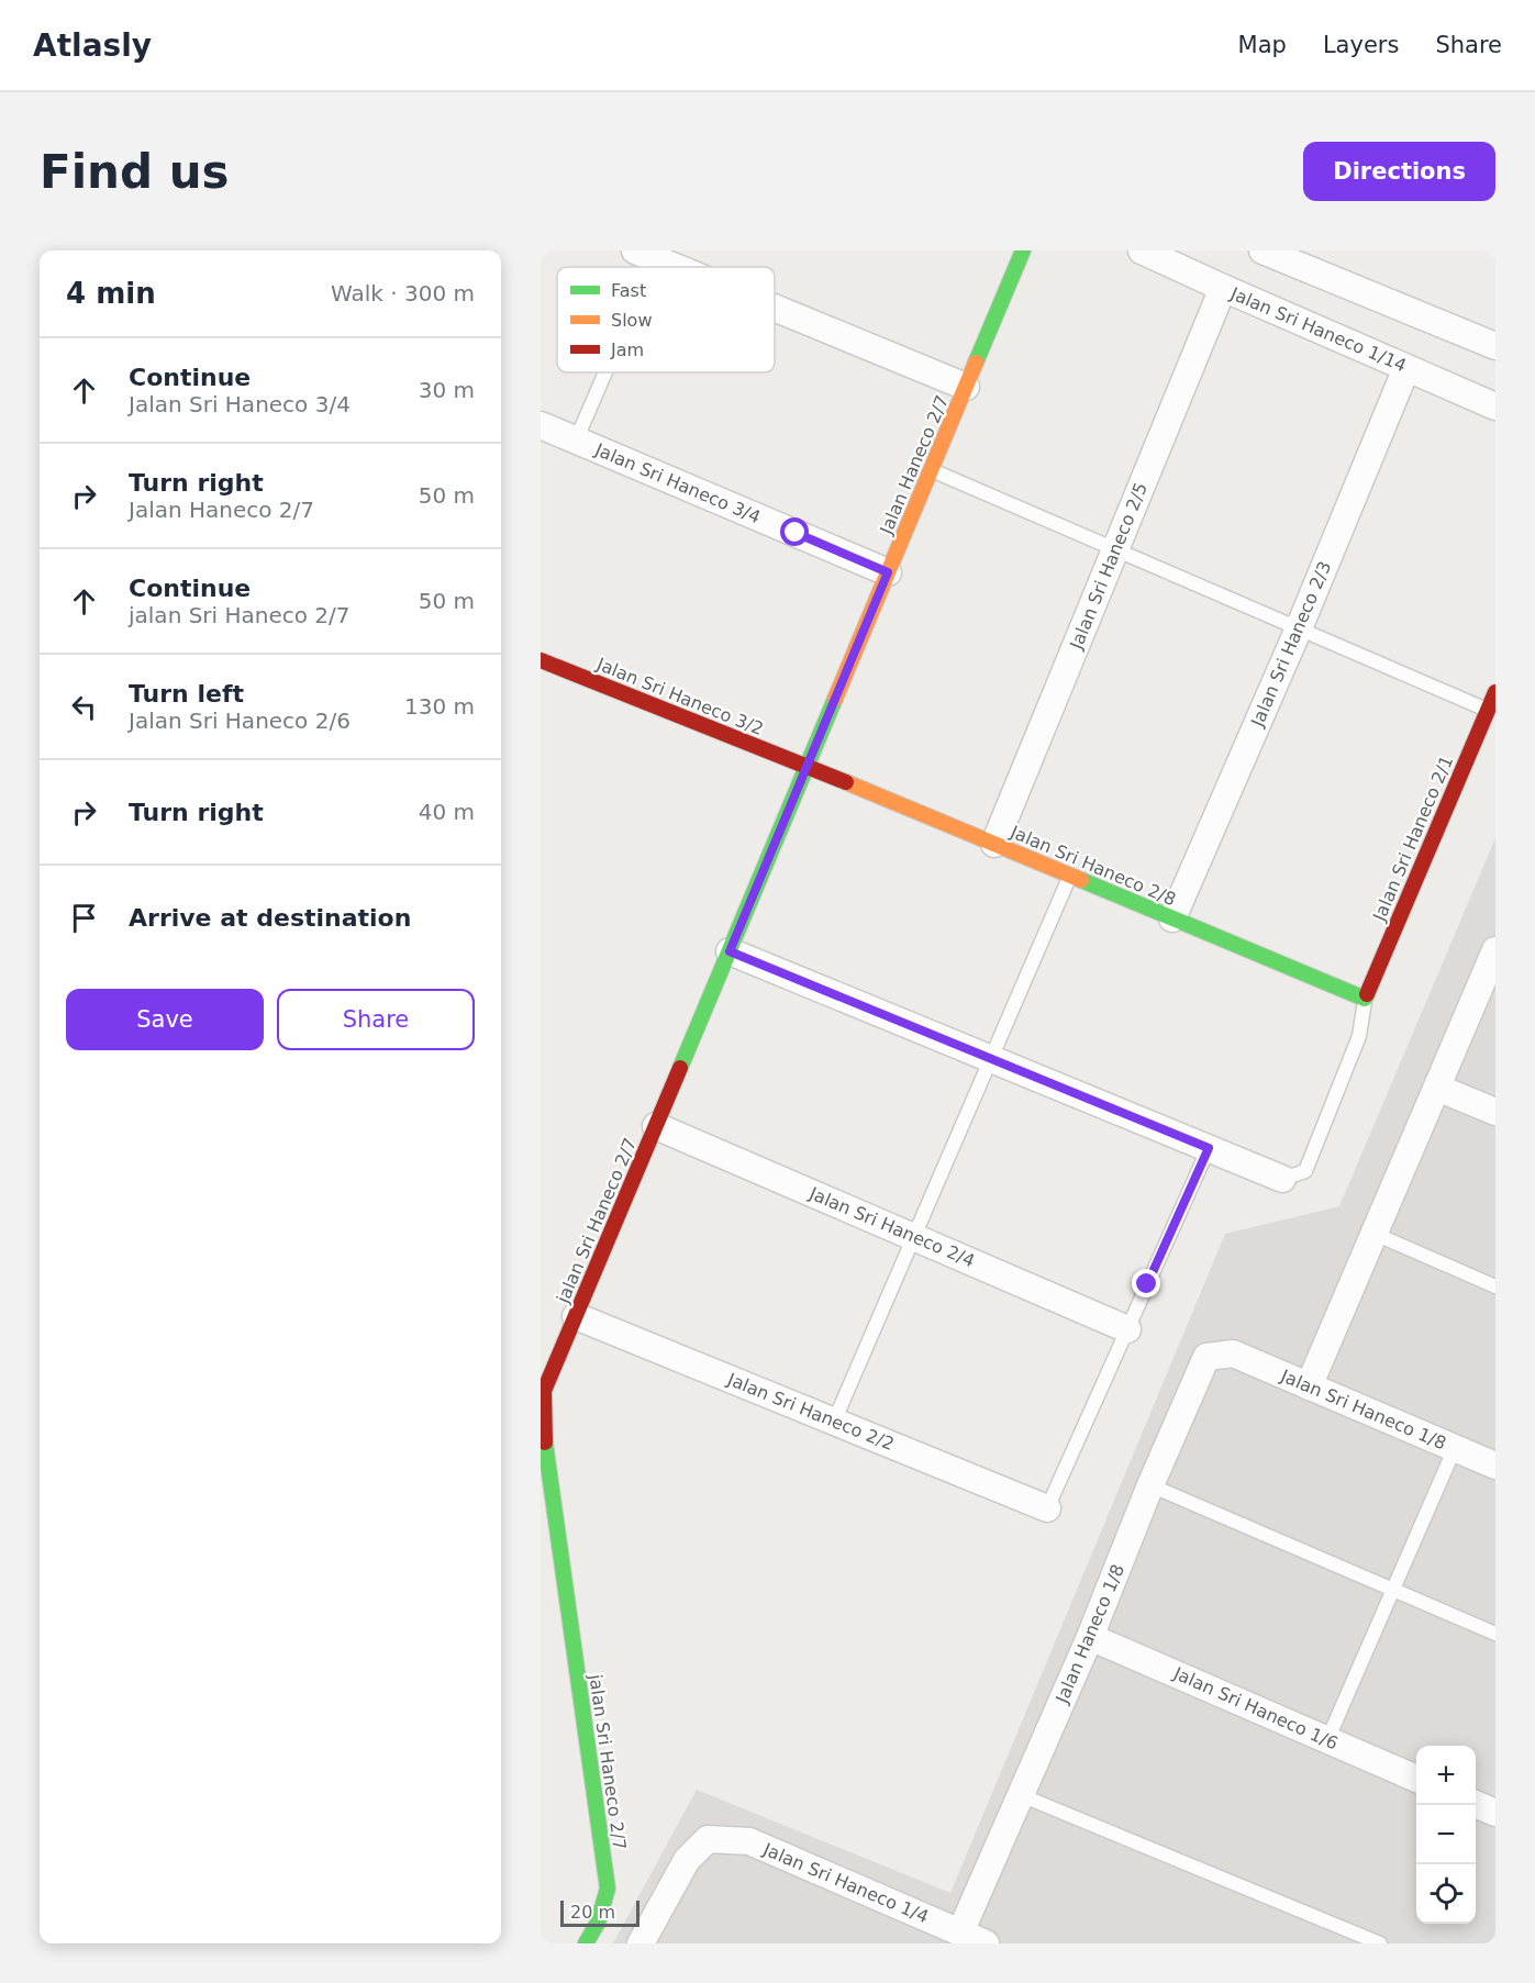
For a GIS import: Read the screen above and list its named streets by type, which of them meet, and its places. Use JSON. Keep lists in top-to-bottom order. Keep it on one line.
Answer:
{"streets":{"street":["Jalan Sri Haneco 1/14","Jalan Haneco 2/7","Jalan Sri Haneco 3/4","Jalan Sri Haneco 2/5","Jalan Sri Haneco 2/3","Jalan Sri Haneco 3/2","Jalan Sri Haneco 2/1","Jalan Sri Haneco 2/8","jalan Sri Haneco 2/7","Jalan Sri Haneco 2/4","Jalan Sri Haneco 1/8","Jalan Sri Haneco 2/2","Jalan Haneco 1/8","Jalan Sri Haneco 1/6","Jalan Sri Haneco 1/4"]},"crossings":[["Jalan Sri Haneco 1/14","Jalan Sri Haneco 2/5"],["Jalan Sri Haneco 1/14","Jalan Sri Haneco 2/3"],["Jalan Haneco 2/7","Jalan Sri Haneco 3/4"],["Jalan Haneco 2/7","Jalan Sri Haneco 3/2"],["Jalan Haneco 2/7","Jalan Sri Haneco 2/8"],["Jalan Haneco 2/7","jalan Sri Haneco 2/7"],["Jalan Sri Haneco 2/5","Jalan Sri Haneco 2/8"],["Jalan Sri Haneco 2/3","Jalan Sri Haneco 2/8"],["Jalan Sri Haneco 3/2","Jalan Sri Haneco 2/8"],["Jalan Sri Haneco 3/2","jalan Sri Haneco 2/7"],["Jalan Sri Haneco 2/1","Jalan Sri Haneco 2/8"],["Jalan Sri Haneco 2/8","jalan Sri Haneco 2/7"],["jalan Sri Haneco 2/7","Jalan Sri Haneco 2/4"],["jalan Sri Haneco 2/7","Jalan Sri Haneco 2/2"],["Jalan Sri Haneco 1/8","Jalan Haneco 1/8"],["Jalan Haneco 1/8","Jalan Sri Haneco 1/6"],["Jalan Haneco 1/8","Jalan Sri Haneco 1/4"]],"legend":["Fast","Slow","Jam"],"scale_bar":"20 m","page":{"header":"Atlasly","nav":["Map","Layers","Share"],"buttons":["Directions",["Save","Share"]],"title":"Find us","heading":["4 min","Walk · 300 m"],"list":[["Continue","Jalan Sri Haneco 3/4","30 m"],["Turn right","Jalan Haneco 2/7","50 m"],["Continue","jalan Sri Haneco 2/7","50 m"],["Turn left","Jalan Sri Haneco 2/6","130 m"],["Turn right","40 m"],"Arrive at destination"],"map_buttons":["+","−"],"scale":"20 m"}}
